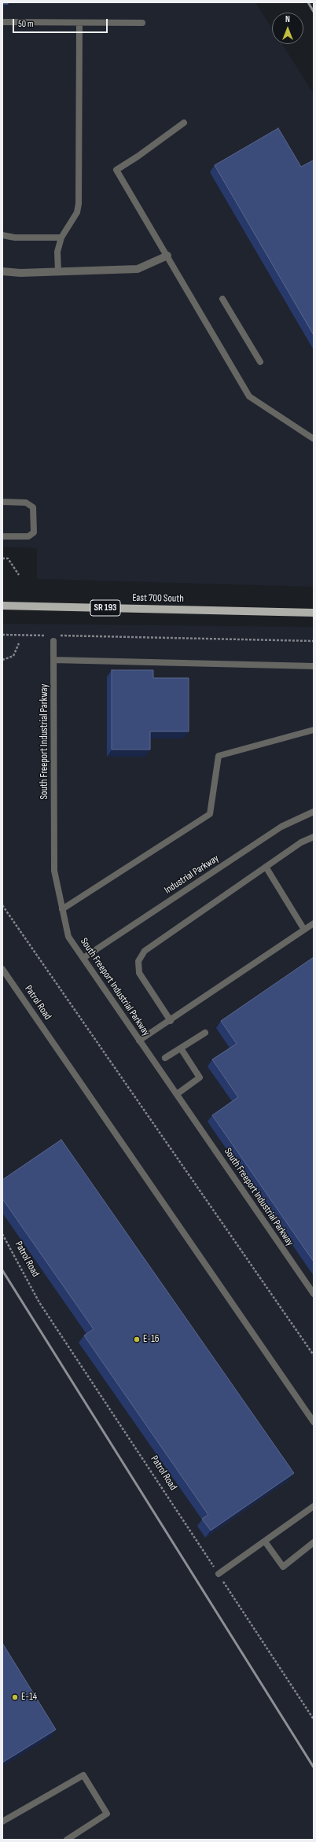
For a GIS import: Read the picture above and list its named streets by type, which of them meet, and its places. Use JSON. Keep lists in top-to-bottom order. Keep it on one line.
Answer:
{"streets":{"main road":["East 700 South","SR 193"],"lane":["South Freeport Industrial Parkway","Industrial Parkway","Patrol Road"]},"crossings":[["South Freeport Industrial Parkway","Industrial Parkway"]],"places":["E-16","E-14"],"scale_bar":"50 m","north":"top"}
